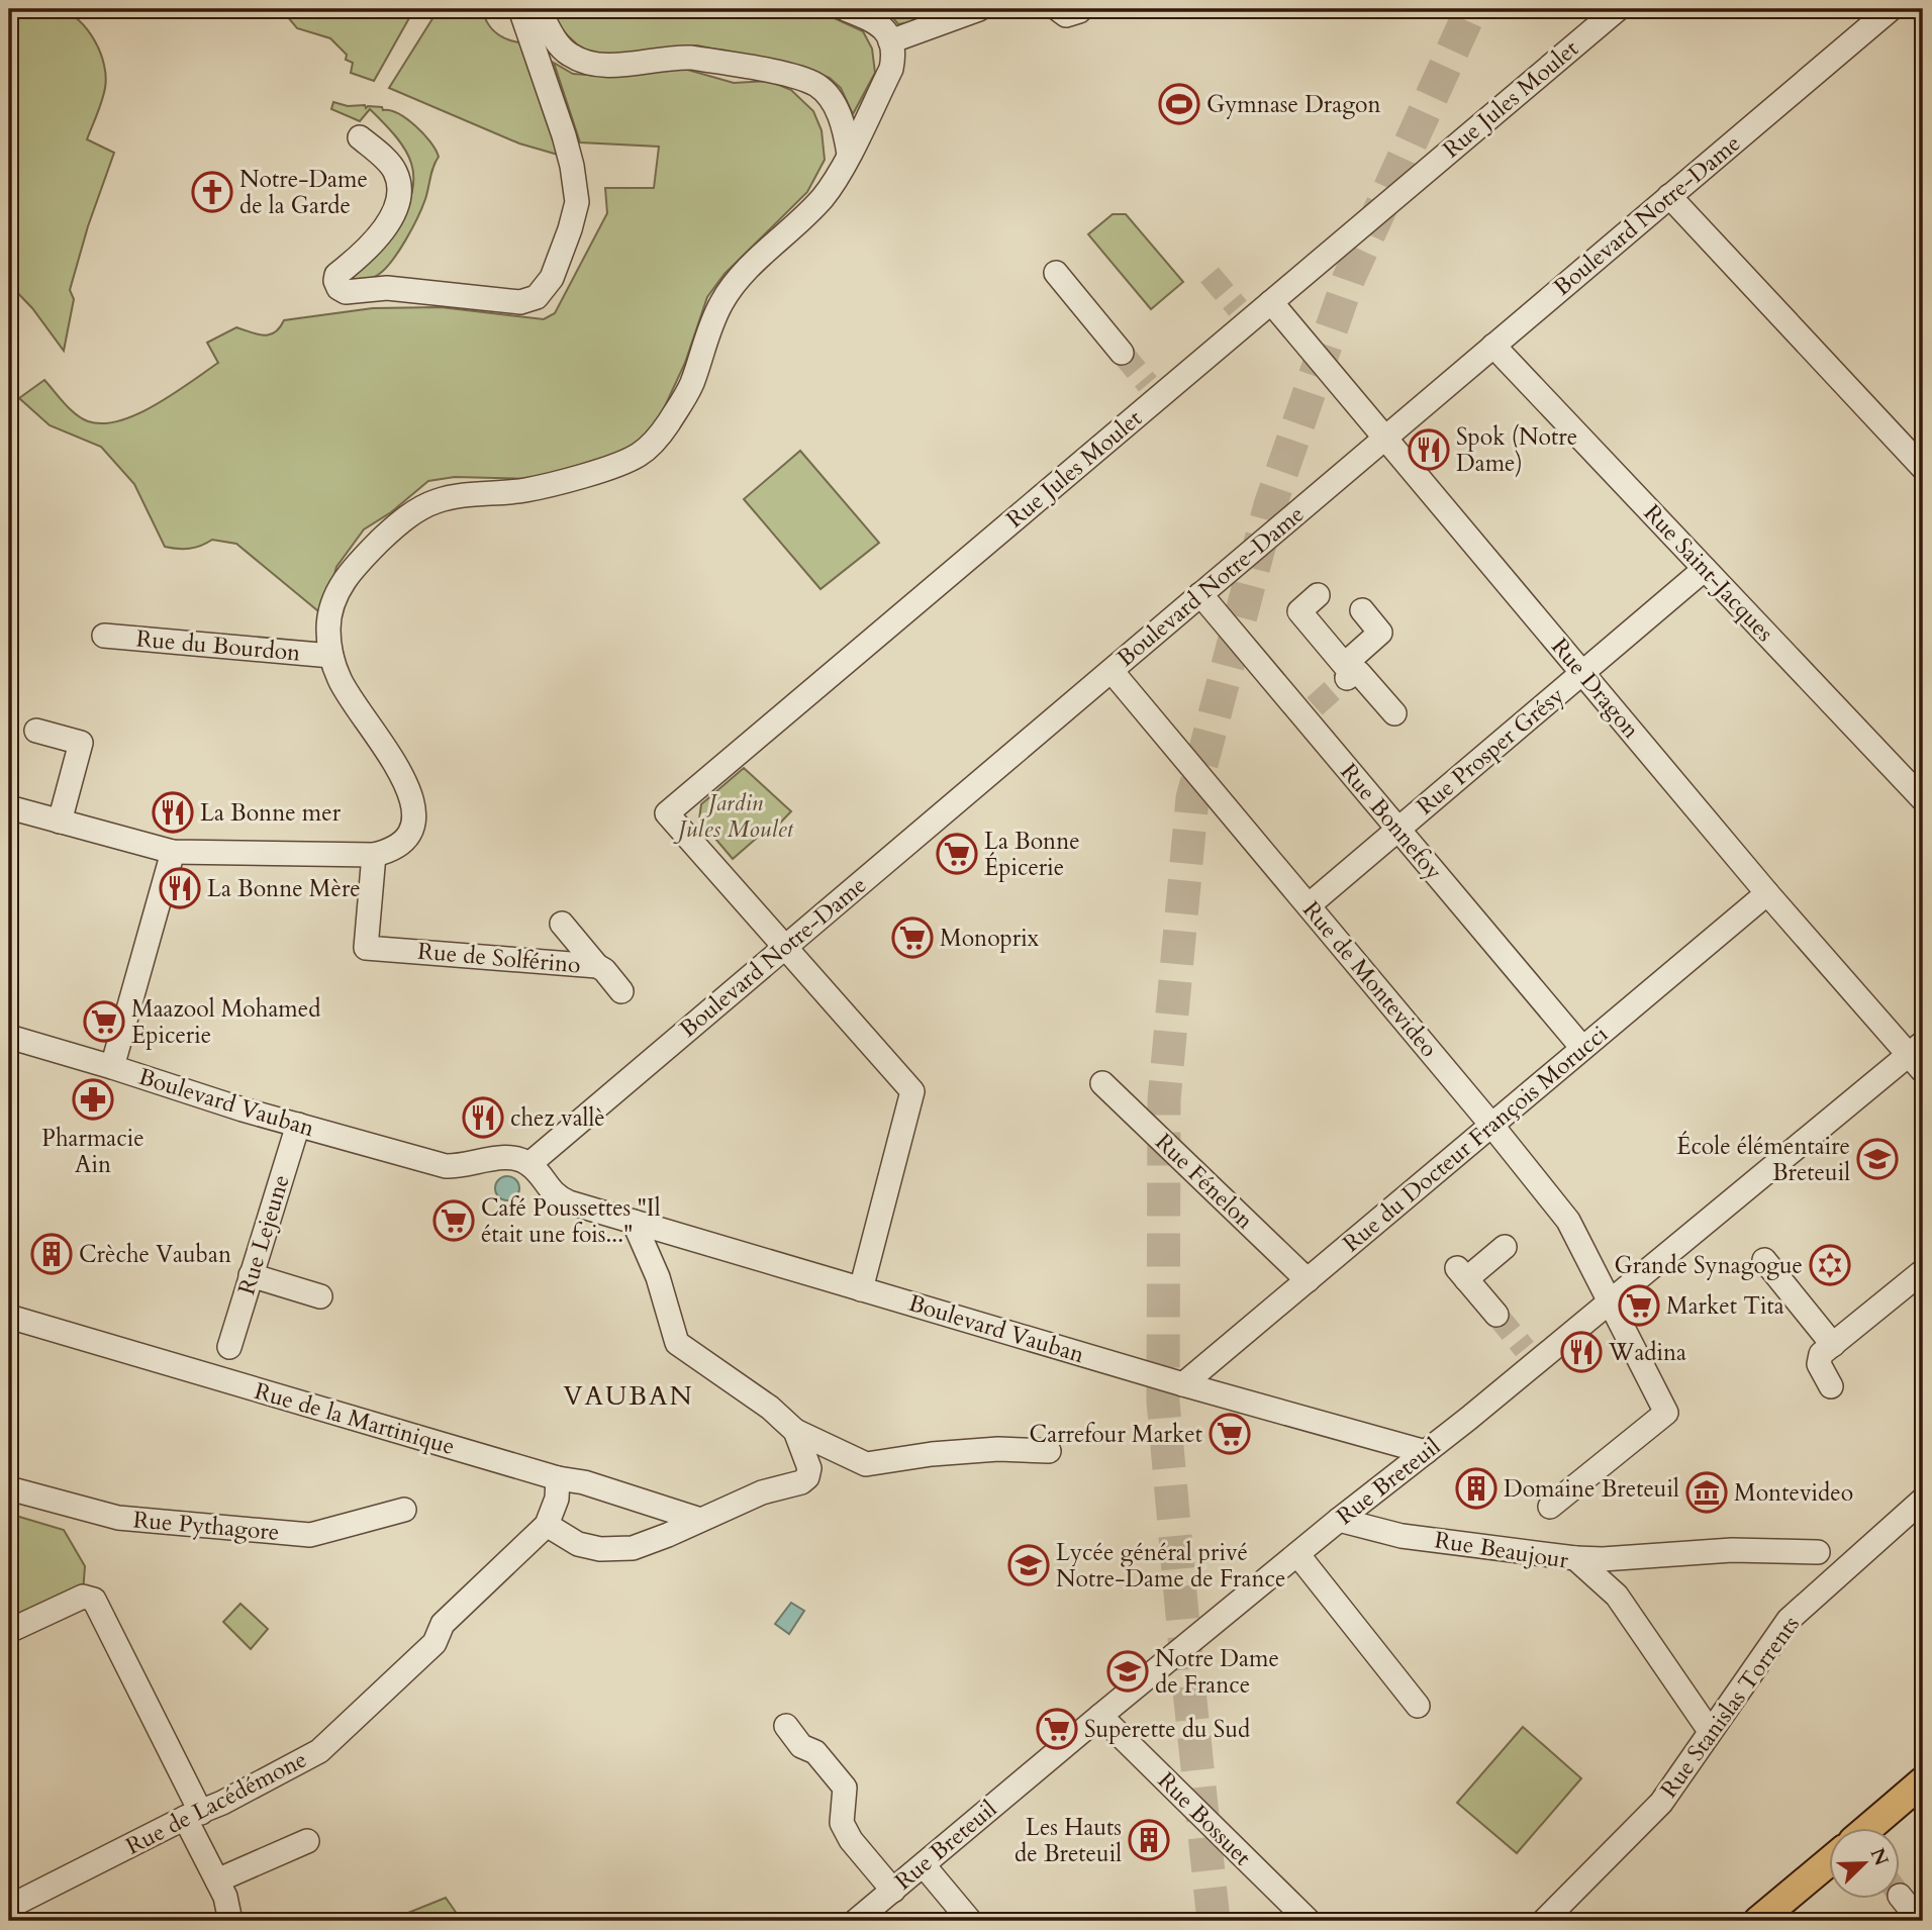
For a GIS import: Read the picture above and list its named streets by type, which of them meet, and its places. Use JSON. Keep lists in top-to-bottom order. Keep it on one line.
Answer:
{"streets":{"street":["Rue Jules Moulet","Boulevard Notre-Dame","Rue Saint-Jacques","Rue du Bourdon","Rue Dragon","Rue Prosper Grésy","Rue Bonnefoy","Rue de Solférino","Rue de Montevideo","Boulevard Vauban","Rue du Docteur François Morucci","Rue Fénelon","Rue Lejeune","Rue de la Martinique","Rue Breteuil","Rue Pythagore","Rue Beaujour","Rue Stanislas Torrents","Rue de Lacédémone","Rue Bossuet"]},"crossings":[["Rue Jules Moulet","Boulevard Notre-Dame"],["Rue Jules Moulet","Rue Dragon"],["Boulevard Notre-Dame","Rue Saint-Jacques"],["Boulevard Notre-Dame","Rue Dragon"],["Boulevard Notre-Dame","Rue Bonnefoy"],["Boulevard Notre-Dame","Rue de Montevideo"],["Boulevard Notre-Dame","Boulevard Vauban"],["Rue Saint-Jacques","Rue Prosper Grésy"],["Rue Dragon","Rue Prosper Grésy"],["Rue Dragon","Rue du Docteur François Morucci"],["Rue Dragon","Rue Breteuil"],["Rue Prosper Grésy","Rue Bonnefoy"],["Rue Prosper Grésy","Rue de Montevideo"],["Rue Bonnefoy","Rue du Docteur François Morucci"],["Rue de Montevideo","Rue du Docteur François Morucci"],["Rue de Montevideo","Rue Breteuil"],["Boulevard Vauban","Rue du Docteur François Morucci"],["Boulevard Vauban","Rue Lejeune"],["Boulevard Vauban","Rue Breteuil"],["Rue du Docteur François Morucci","Rue Fénelon"],["Rue de la Martinique","Rue de Lacédémone"],["Rue Breteuil","Rue Beaujour"],["Rue Breteuil","Rue Bossuet"],["Rue Beaujour","Rue Stanislas Torrents"]],"districts":["VAUBAN"],"parks":["Jardin Jules Moulet"],"places":{"sports":["Gymnase Dragon"],"church":["Notre-Dame de la Garde"],"restaurant":["Spok (Notre Dame)","La Bonne mer","La Bonne Mère","chez vallè","Wadina"],"supermarket":["La Bonne Épicerie","Monoprix","Maazool Mohamed Epicerie","Café Poussettes \"Il était une fois...\"","Market Tita","Carrefour Market","Superette du Sud"],"pharmacy":["Pharmacie Ain"],"school or university":["École élémentaire Breteuil","Lycée général privé Notre-Dame de France","Notre Dame de France"],"building":["Crèche Vauban","Domaine Breteuil","Les Hauts de Breteuil"],"synagogue":["Grande Synagogue"],"museum":["Montevideo"]},"north":"top right"}
